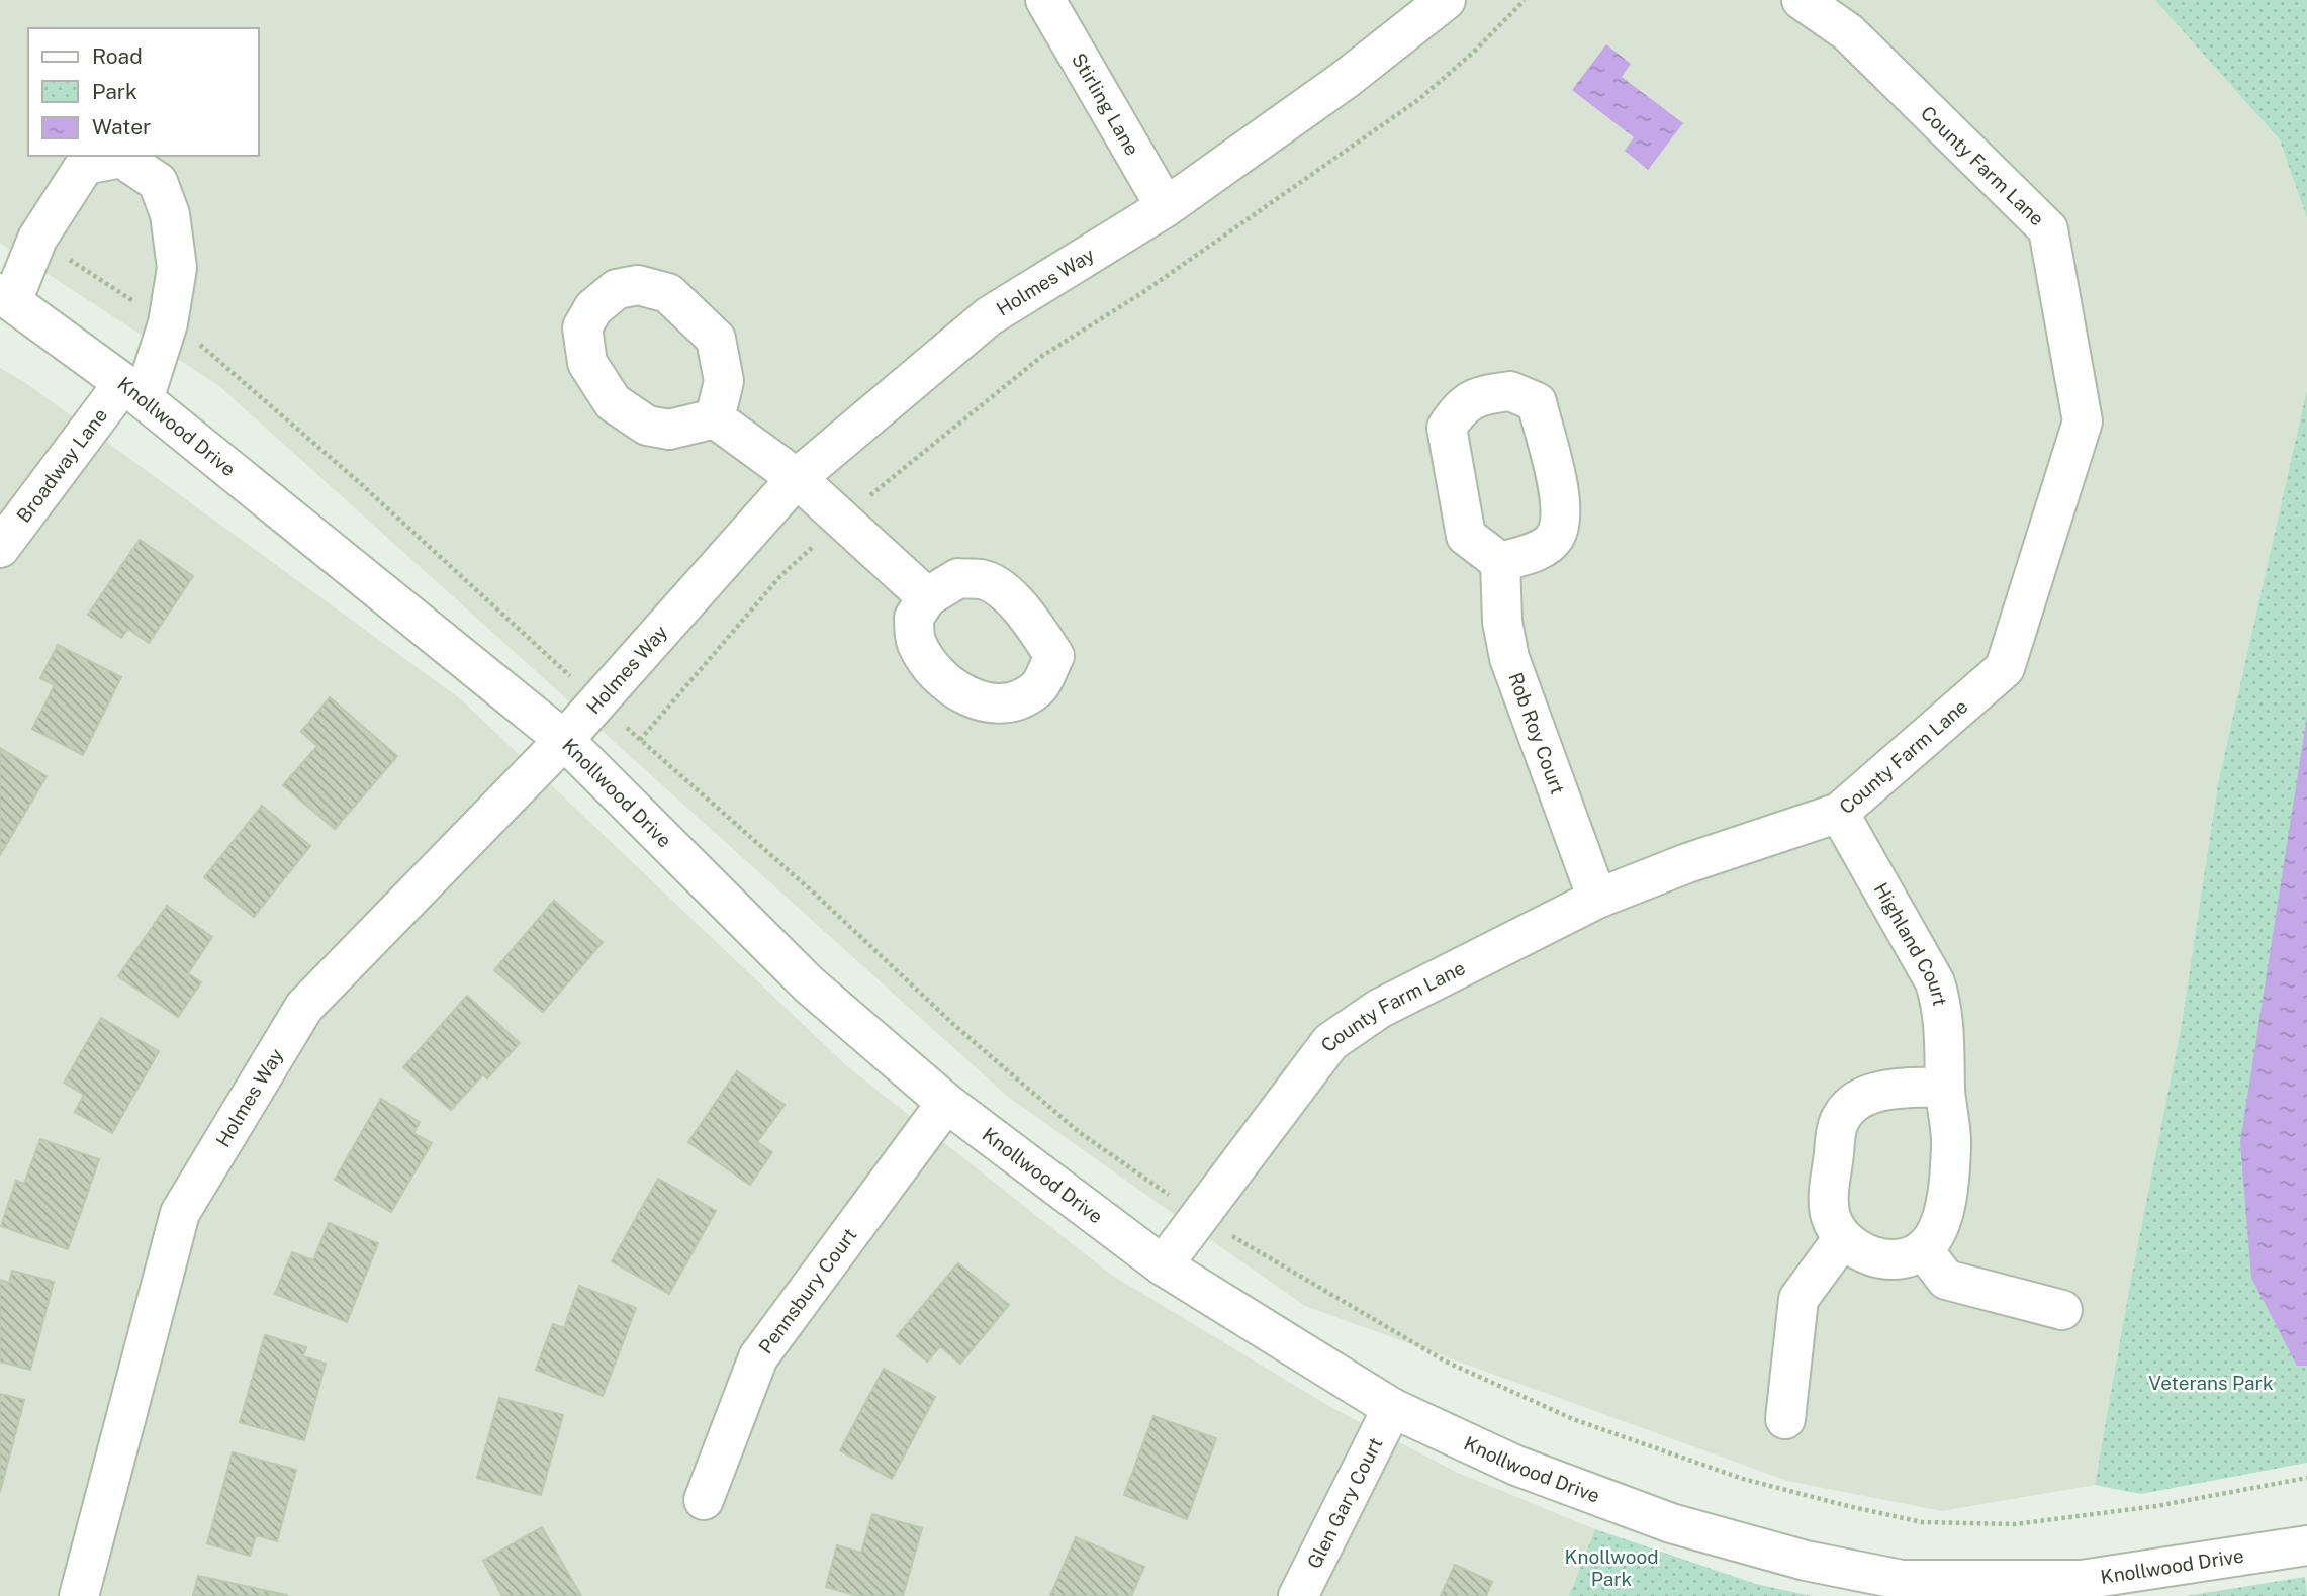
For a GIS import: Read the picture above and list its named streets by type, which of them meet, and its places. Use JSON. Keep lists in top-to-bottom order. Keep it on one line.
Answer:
{"streets":{"street":["Stirling Lane","County Farm Lane","Holmes Way","Knollwood Drive","Broadway Lane","Rob Roy Court","Highland Court","Pennsbury Court","Glen Gary Court"]},"crossings":[["Stirling Lane","Holmes Way"],["County Farm Lane","Knollwood Drive"],["County Farm Lane","Rob Roy Court"],["County Farm Lane","Highland Court"],["Holmes Way","Knollwood Drive"],["Knollwood Drive","Broadway Lane"],["Knollwood Drive","Pennsbury Court"],["Knollwood Drive","Glen Gary Court"]],"parks":["Veterans Park","Knollwood Park"],"legend":["Road","Park","Water"]}
